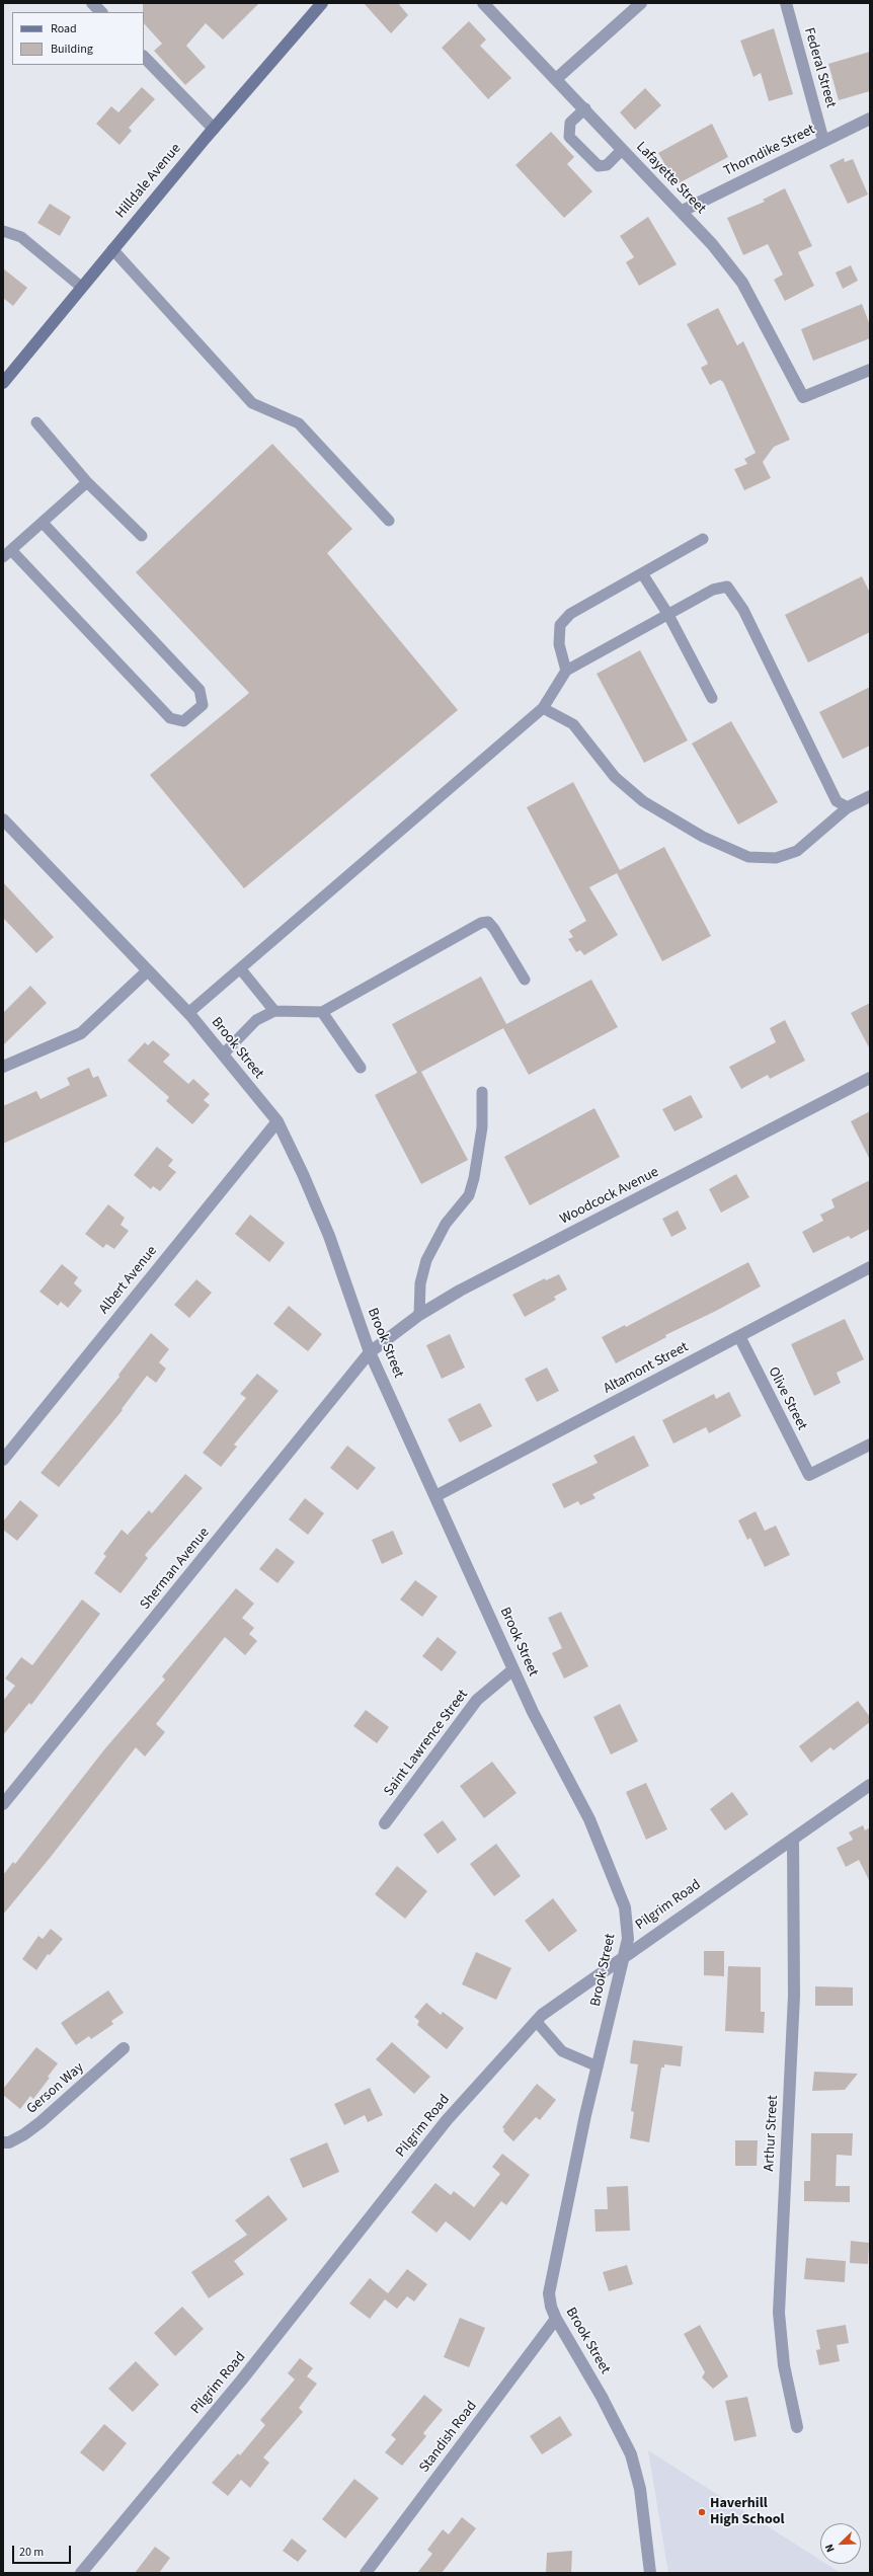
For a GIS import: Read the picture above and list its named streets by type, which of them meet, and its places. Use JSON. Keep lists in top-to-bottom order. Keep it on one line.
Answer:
{"streets":{"main road":["Hilldale Avenue"],"street":["Federal Street","Thorndike Street","Lafayette Street","Brook Street","Woodcock Avenue","Albert Avenue","Altamont Street","Olive Street","Sherman Avenue","Saint Lawrence Street","Pilgrim Road","Gerson Way","Arthur Street","Standish Road"]},"crossings":[["Federal Street","Thorndike Street"],["Thorndike Street","Lafayette Street"],["Brook Street","Woodcock Avenue"],["Brook Street","Albert Avenue"],["Brook Street","Altamont Street"],["Brook Street","Sherman Avenue"],["Brook Street","Saint Lawrence Street"],["Brook Street","Pilgrim Road"],["Brook Street","Standish Road"],["Woodcock Avenue","Sherman Avenue"],["Altamont Street","Olive Street"],["Pilgrim Road","Arthur Street"]],"places":["Haverhill High School"],"legend":["Road","Building"],"scale_bar":"20 m","north":"bottom left"}
